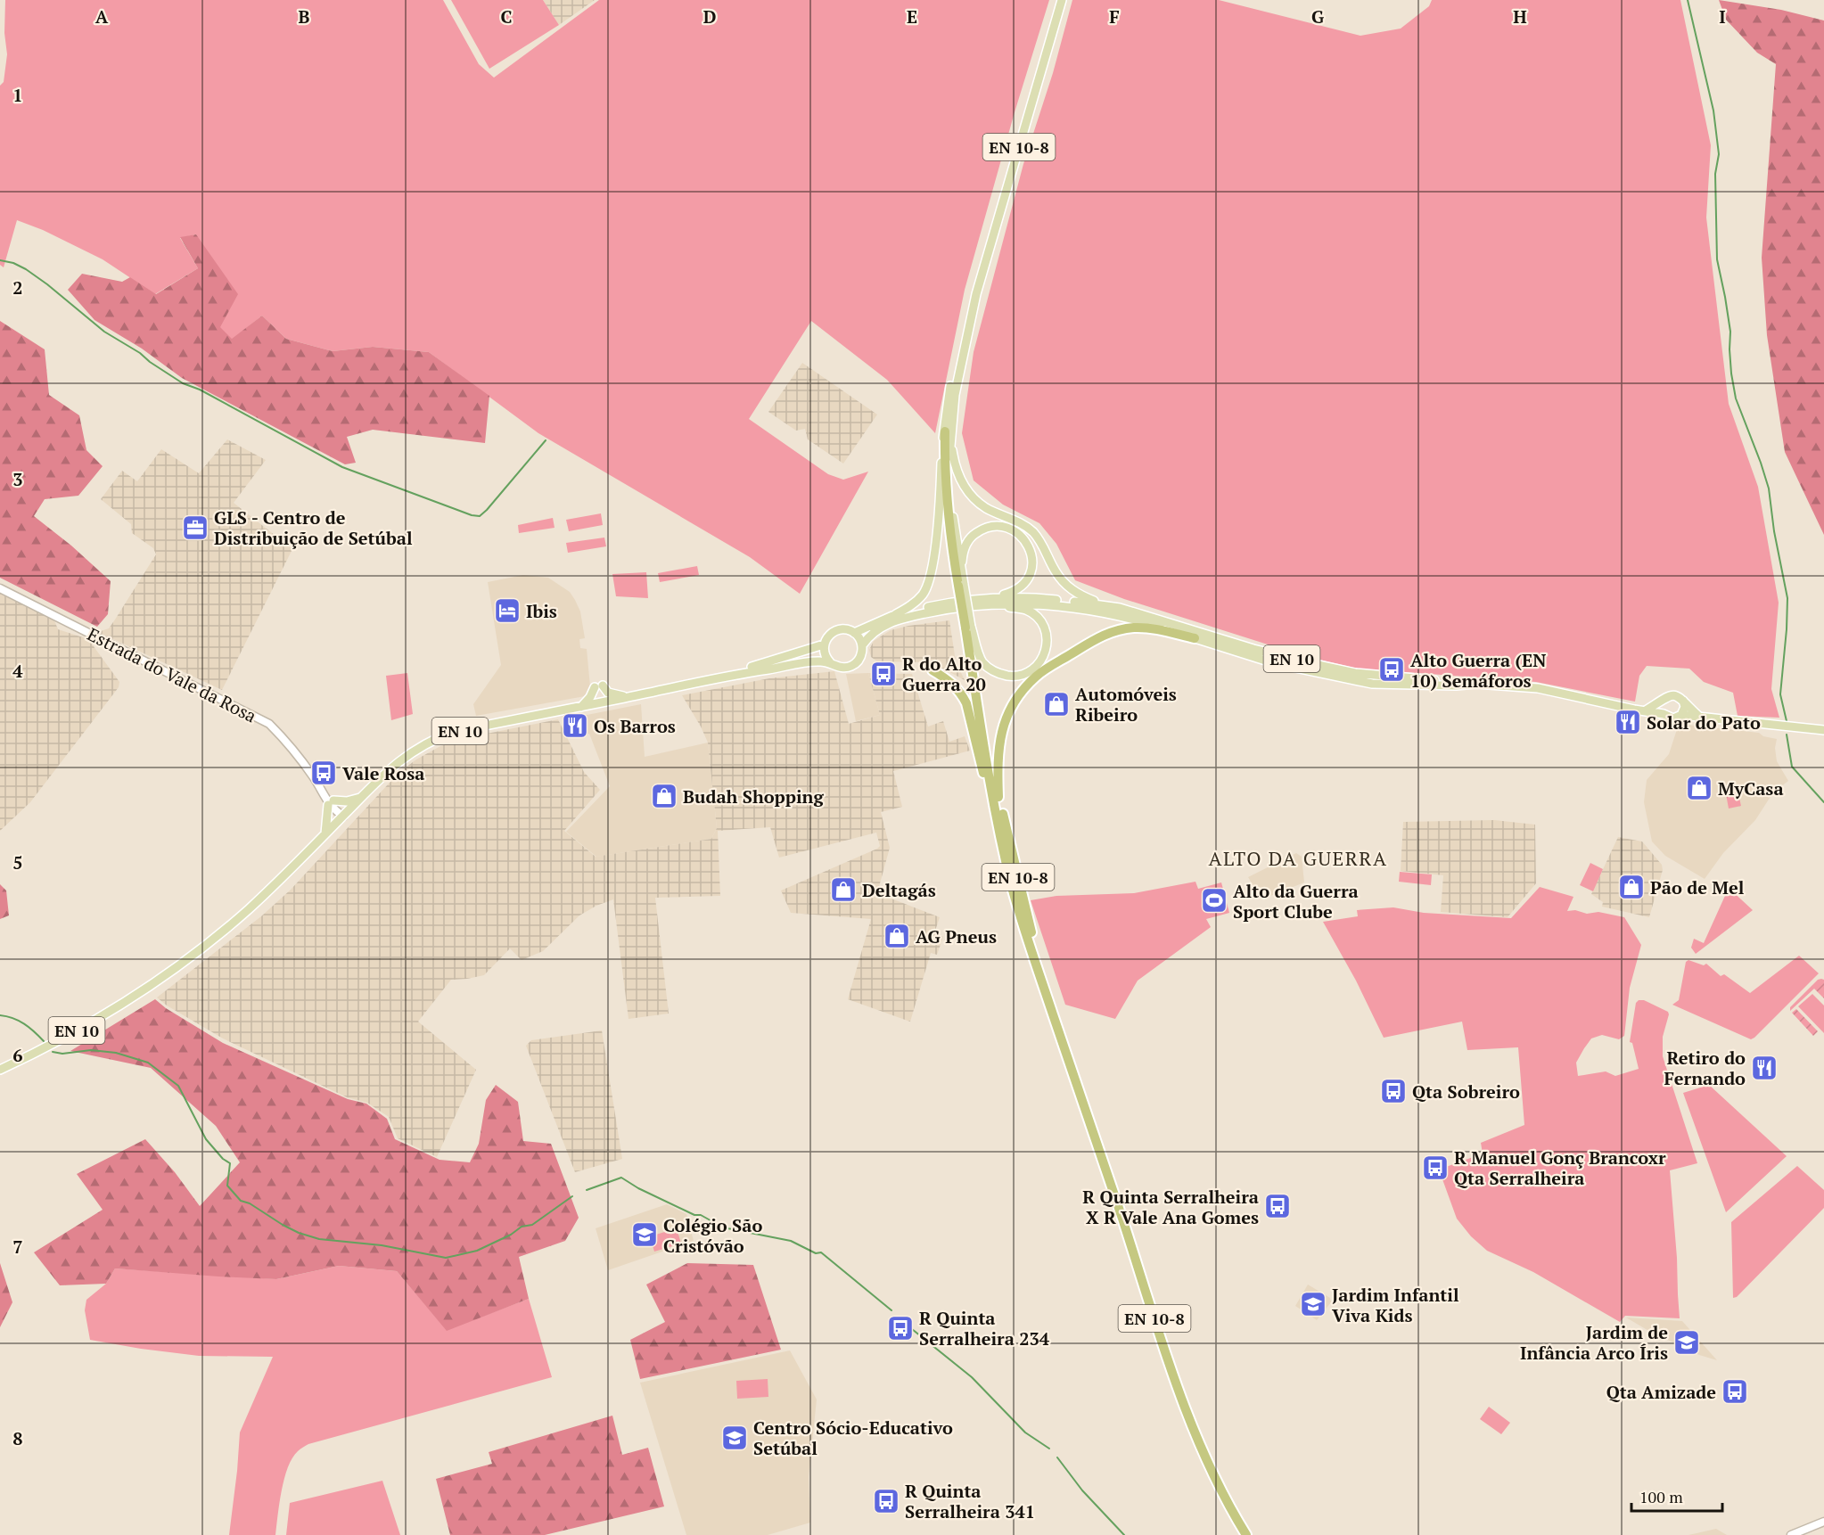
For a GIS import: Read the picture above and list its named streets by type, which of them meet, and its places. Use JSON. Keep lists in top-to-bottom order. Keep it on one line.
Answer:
{"streets":{"highway":["EN 10-8"],"main road":["EN 10"],"street":["Estrada do Vale da Rosa"]},"crossings":[["EN 10","Estrada do Vale da Rosa"]],"districts":["ALTO DA GUERRA"],"places":{"office":["GLS - Centro de Distribuição de Setúbal"],"hotel":["Ibis"],"bus stop":["Alto Guerra (EN 10) Semáforos","R do Alto Guerra 20","Vale Rosa","Qta Sobreiro","R Manuel Gonç Brancoxr Qta Serralheira","R Quinta Serralheira X R Vale Ana Gomes","R Quinta Serralheira 234","Qta Amizade","R Quinta Serralheira 341"],"shop":["Automóveis Ribeiro","MyCasa","Budah Shopping","Pão de Mel","Deltagás","AG Pneus"],"restaurant":["Solar do Pato","Os Barros","Retiro do Fernando"],"sports":["Alto da Guerra Sport Clube"],"school or university":["Colégio São Cristóvão","Jardim Infantil Viva Kids","Jardim de Infância Arco Íris","Centro Sócio-Educativo Setúbal"]},"scale_bar":"100 m","grid":{"columns":["A","B","C","D","E","F","G","H","I"],"rows":["1","2","3","4","5","6","7","8"]}}
